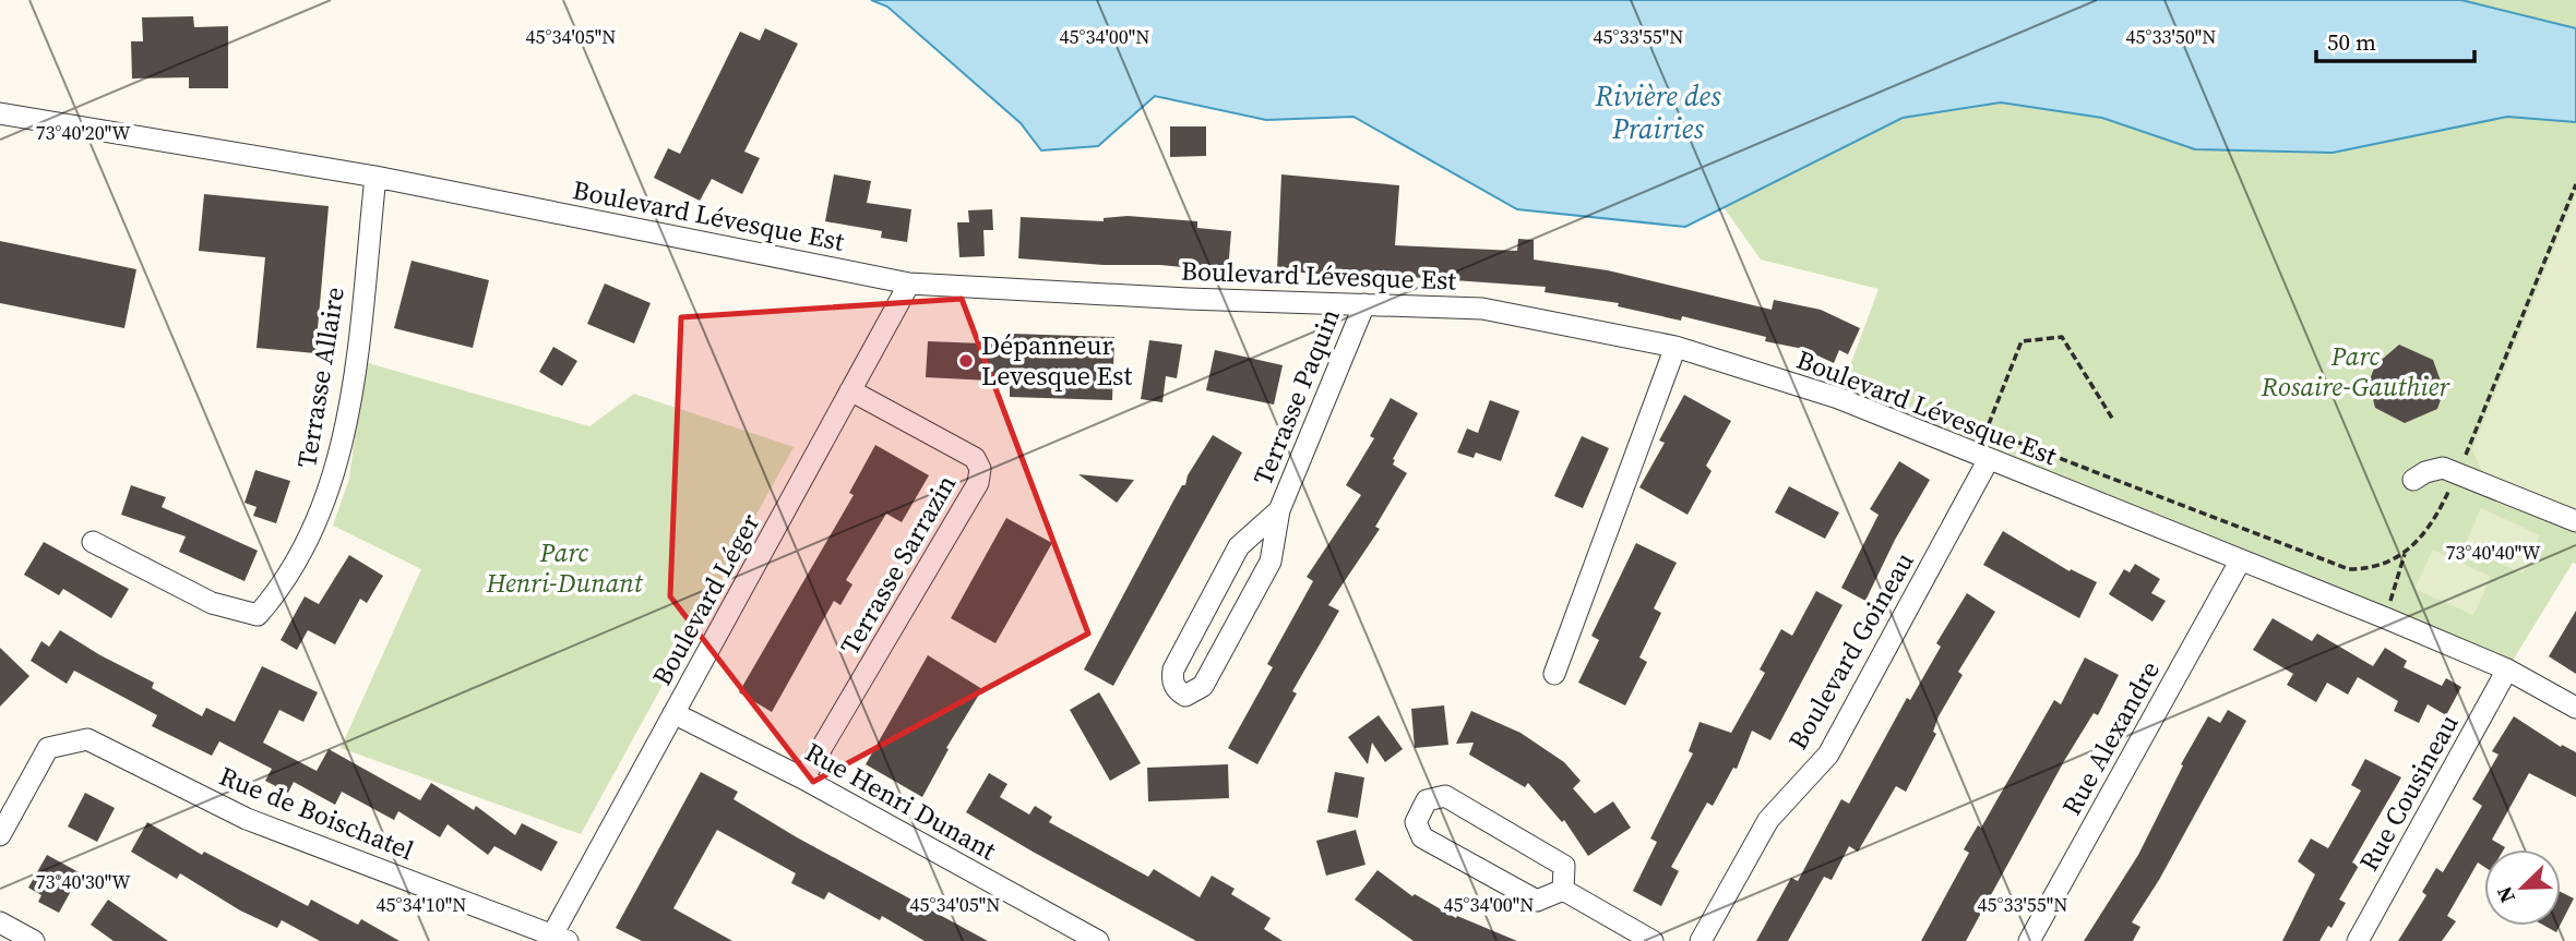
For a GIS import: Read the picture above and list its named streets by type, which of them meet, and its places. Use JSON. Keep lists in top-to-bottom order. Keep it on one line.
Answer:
{"streets":{"street":["Boulevard Lévesque Est","Terrasse Allaire","Terrasse Paquin","Terrasse Sarrazin","Boulevard Léger","Boulevard Goineau","Rue Alexandre","Rue Cousineau","Rue Henri Dunant","Rue de Boischatel"]},"crossings":[["Boulevard Lévesque Est","Terrasse Allaire"],["Boulevard Lévesque Est","Terrasse Paquin"],["Boulevard Lévesque Est","Boulevard Léger"],["Boulevard Lévesque Est","Boulevard Goineau"],["Boulevard Lévesque Est","Rue Alexandre"],["Boulevard Lévesque Est","Rue Cousineau"],["Terrasse Sarrazin","Boulevard Léger"],["Terrasse Sarrazin","Rue Henri Dunant"],["Boulevard Léger","Rue Henri Dunant"],["Boulevard Léger","Rue de Boischatel"]],"water":["Rivière des Prairies"],"parks":["Parc Rosaire-Gauthier","Parc Henri-Dunant"],"places":["Dépanneur Levesque Est"],"scale_bar":"50 m","north":"bottom left","coordinates":["45°34'05\"N","45°34'00\"N","45°33'55\"N","45°33'50\"N","73°40'20\"W","73°40'40\"W","73°40'30\"W","45°34'10\"N"]}
